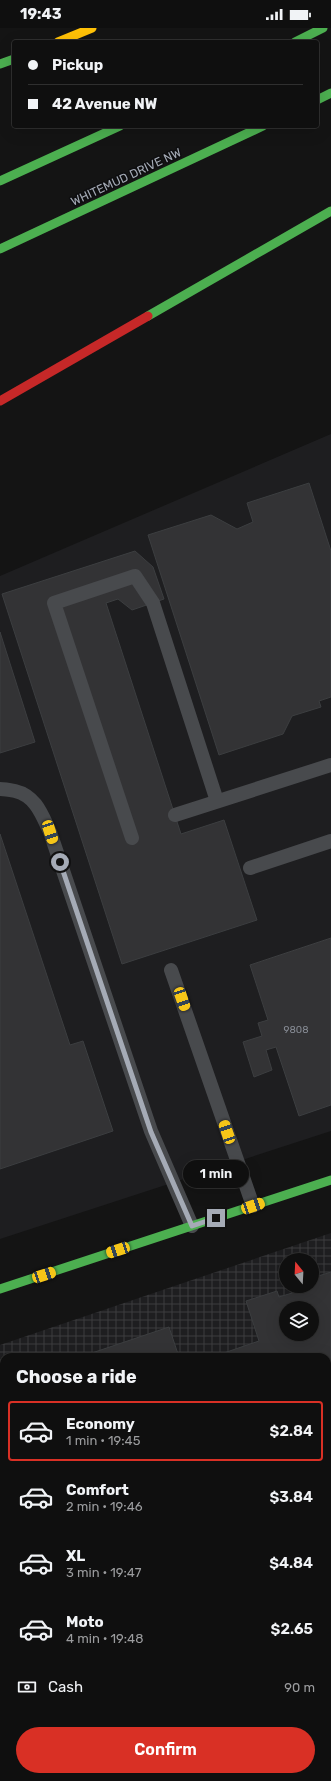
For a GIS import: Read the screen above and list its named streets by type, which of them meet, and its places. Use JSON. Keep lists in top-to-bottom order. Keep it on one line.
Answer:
{"streets":{"main road":["WHITEMUD DRIVE NW"]},"house_numbers":["9808"],"north":"top","page":{"status":"19:43","banner":["Pickup","42 Avenue NW"],"bubble":"1 min","heading":"Choose a ride","list":[{"name":"Economy","note":"1 min · 19:45","value":"$2.84"},{"name":"Comfort","note":"2 min · 19:46","value":"$3.84"},{"name":"XL","note":"3 min · 19:47","value":"$4.84"},{"name":"Moto","note":"4 min · 19:48","value":"$2.65"}],"pay":["Cash","90 m"],"buttons":"Confirm"}}
